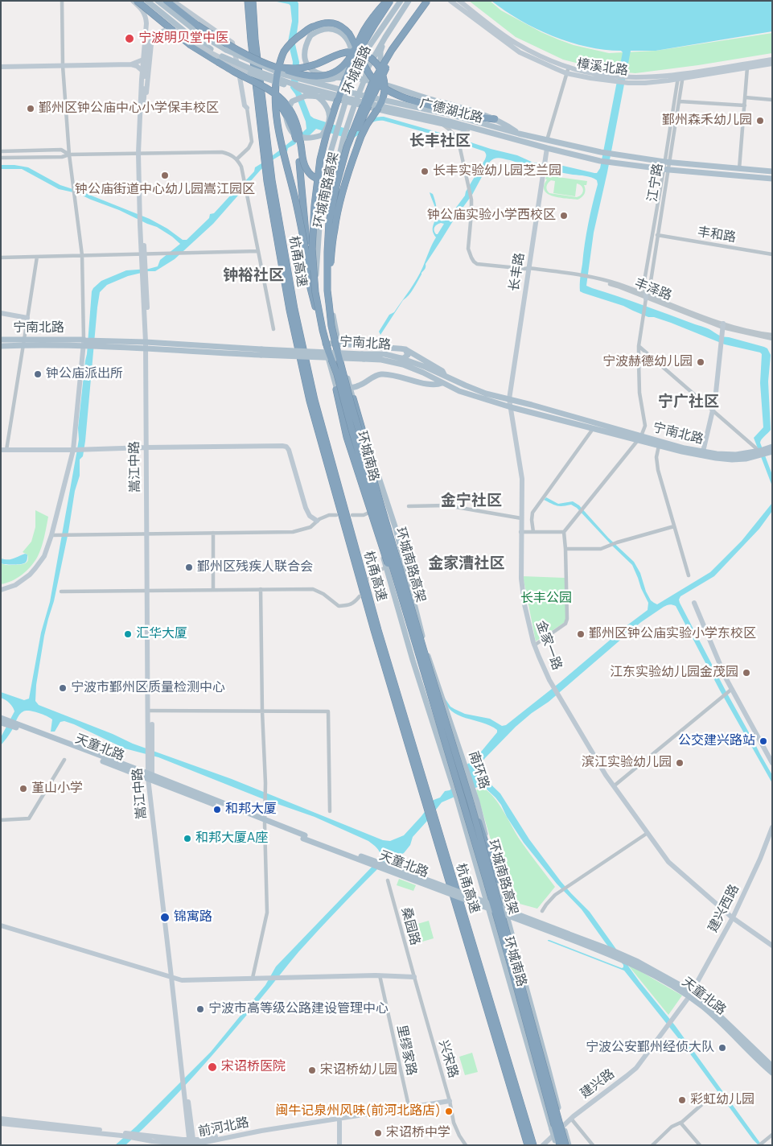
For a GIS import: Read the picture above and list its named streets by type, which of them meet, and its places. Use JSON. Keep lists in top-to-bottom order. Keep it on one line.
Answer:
{"streets":{"highway":["环城南路高架","杭甬高速"],"main road":["环城南路","广德湖北路","宁南北路","天童北路","南环路"],"street":["樟溪北路","江宁路","丰和路","长丰路","丰泽路","嵩江中路","金家一路","建兴西路","桑园路","里缪家路","兴宋路","建兴路","前河北路"]},"crossings":[["樟溪北路","江宁路"],["环城南路","环城南路高架"],["环城南路","南环路"],["广德湖北路","江宁路"],["广德湖北路","长丰路"],["江宁路","丰和路"],["江宁路","丰泽路"],["长丰路","丰泽路"],["长丰路","宁南北路"],["长丰路","金家一路"],["宁南北路","嵩江中路"],["宁南北路","金家一路"],["嵩江中路","天童北路"],["嵩江中路","前河北路"],["金家一路","建兴西路"],["天童北路","建兴西路"],["天童北路","建兴路"],["建兴西路","建兴路"],["桑园路","兴宋路"],["里缪家路","前河北路"],["兴宋路","前河北路"]],"districts":["长丰社区","钟裕社区","宁广社区","金宁社区","金家漕社区"],"parks":["长丰公园"],"places":["宁波明贝堂中医","鄞州区钟公庙中心小学保丰校区","鄞州森禾幼儿园","长丰实验幼儿园芝兰园","钟公庙街道中心幼儿园嵩江园区","钟公庙实验小学西校区","宁波赫德幼儿园","钟公庙派出所","鄞州区残疾人联合会","汇华大厦","鄞州区钟公庙实验小学东校区","江东实验幼儿园金茂园","宁波市鄞州区质量检测中心","公交建兴路站","滨江实验幼儿园","堇山小学","和邦大厦","和邦大厦A座","锦寓路","宁波市高等级公路建设管理中心","宁波公安鄞州经侦大队","宋诏桥医院","宋诏桥幼儿园","彩虹幼儿园","闽牛记泉州风味(前河北路店)","宋诏桥中学"]}
